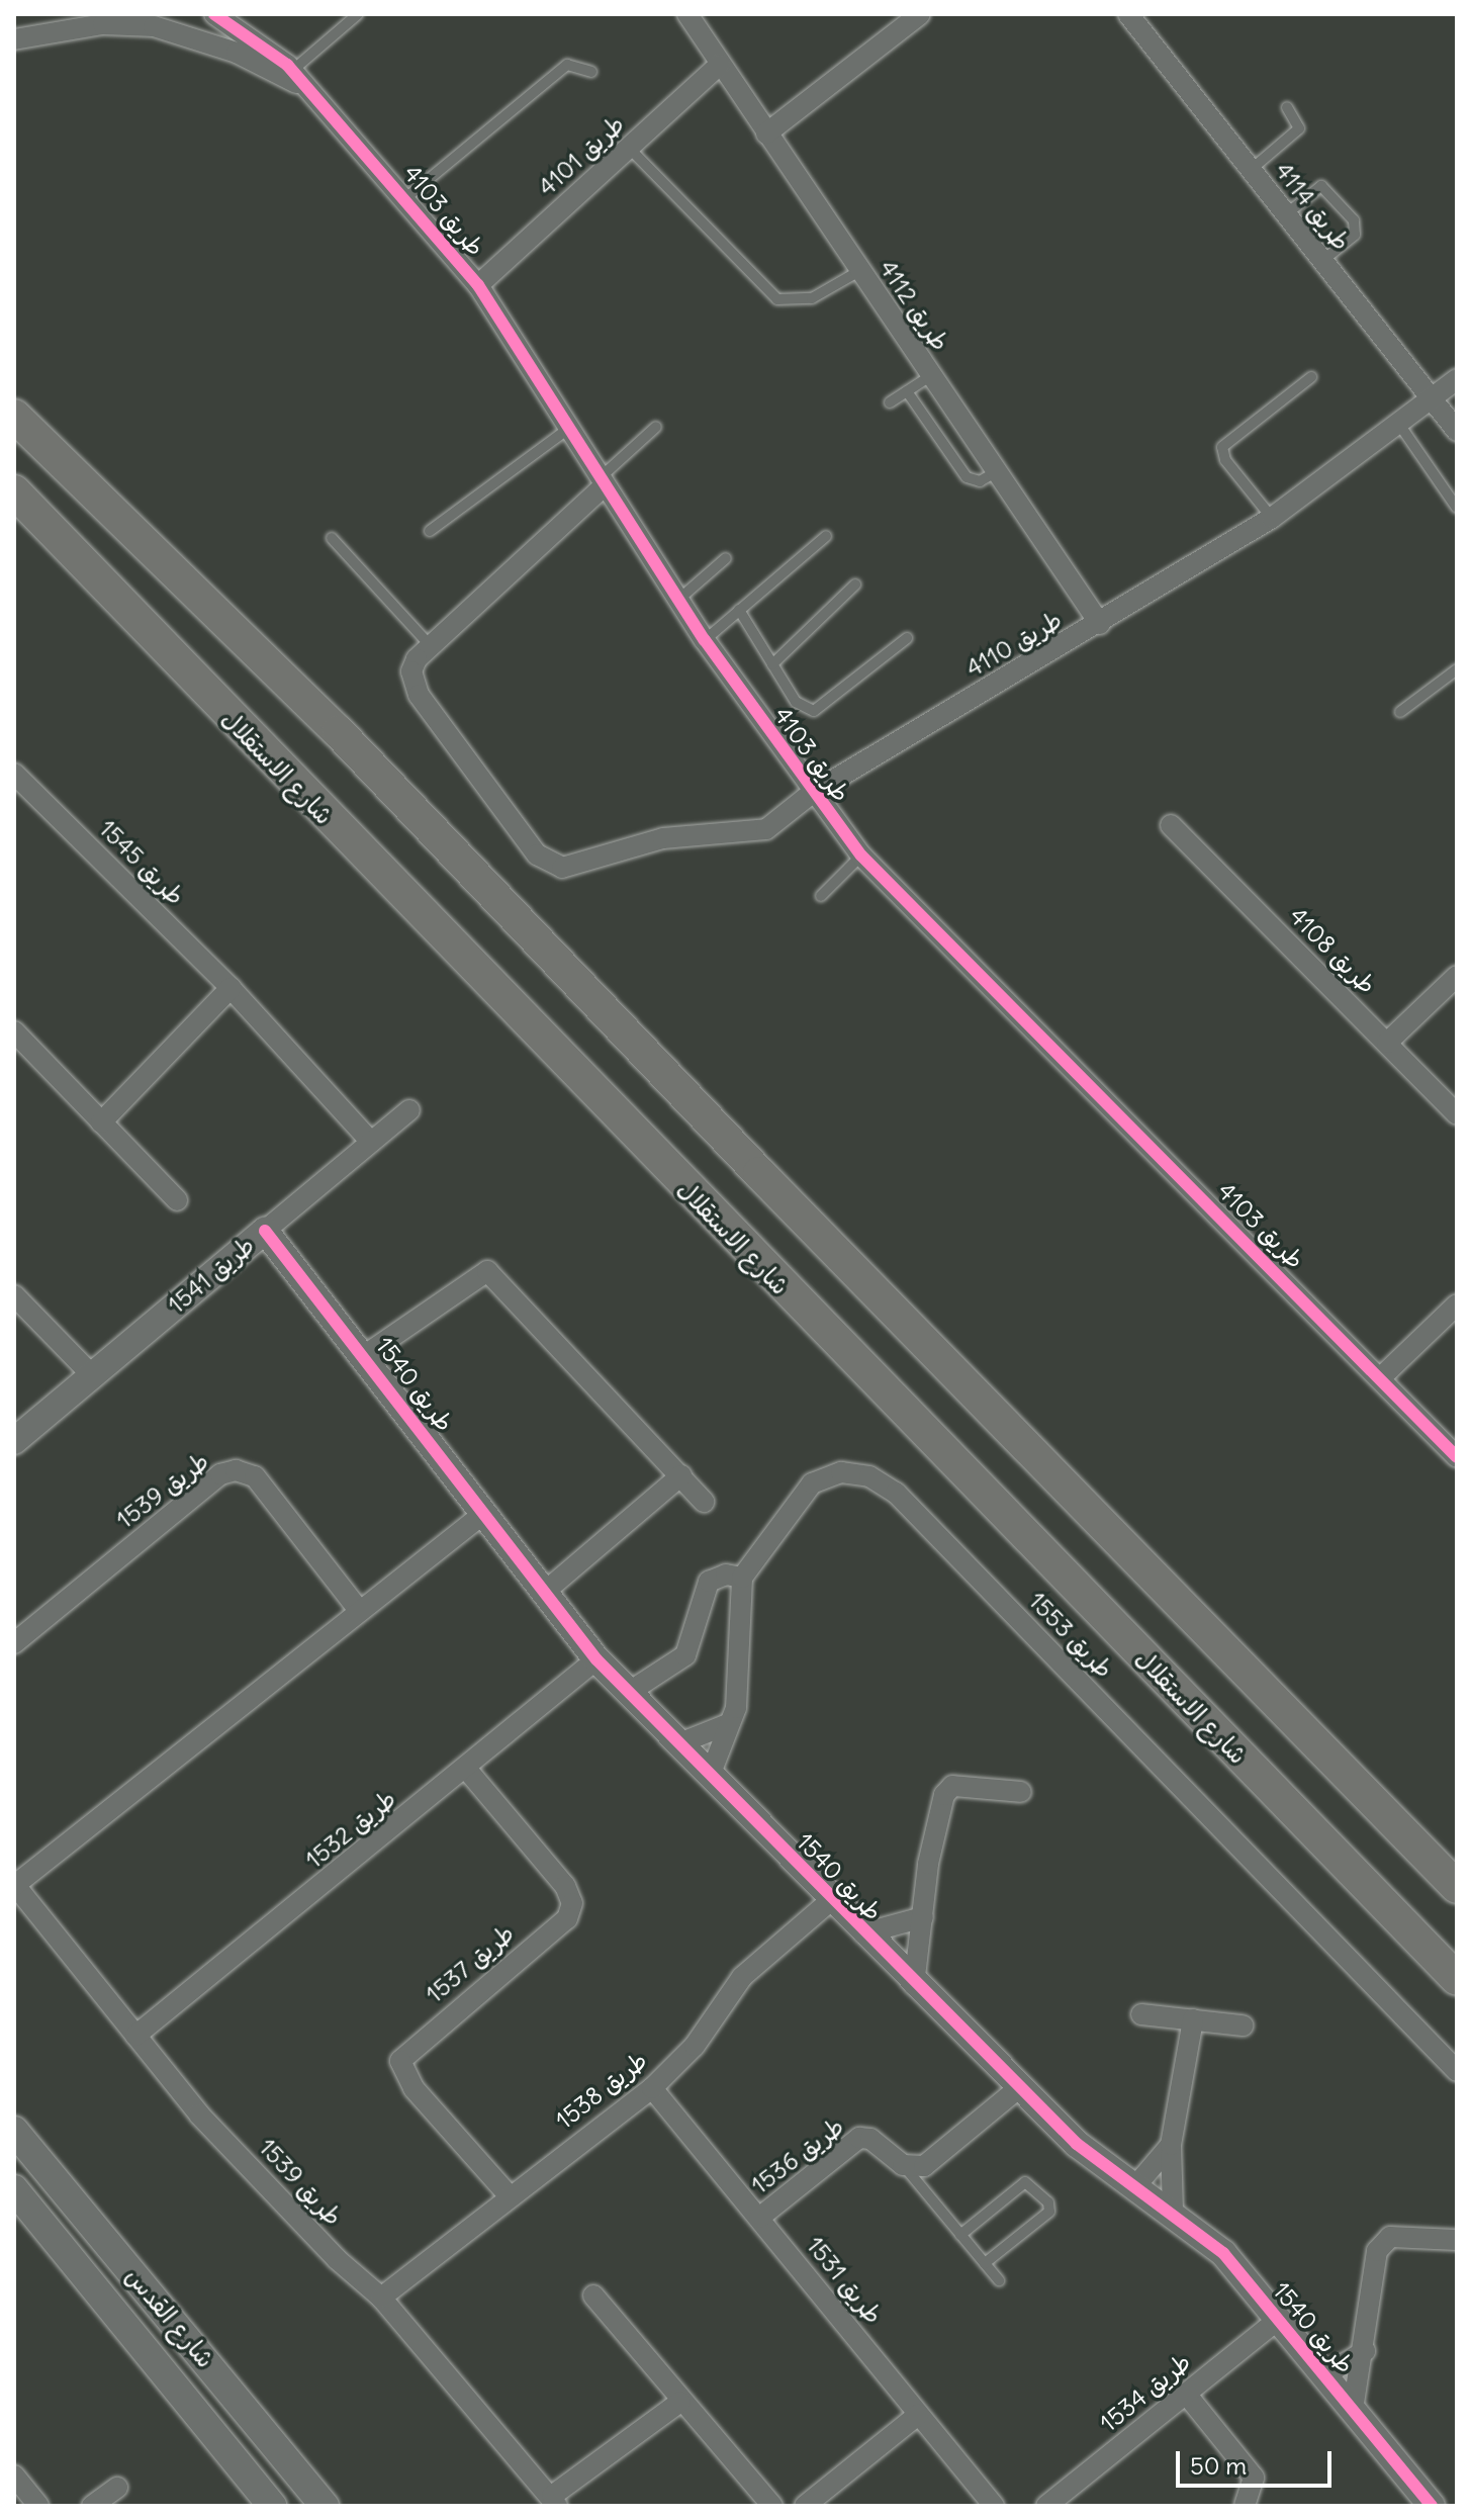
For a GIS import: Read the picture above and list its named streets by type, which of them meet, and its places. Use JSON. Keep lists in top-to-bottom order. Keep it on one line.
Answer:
{"streets":{"main road":["شارع الاستقلال","شارع القدس"],"street":["طريق 4101","طريق 4114","طريق 4103","طريق 4112","طريق 4110","طريق 1545","طريق 4108","طريق 1541","طريق 1540","طريق 1539","طريق 1553","طريق 1532","طريق 1537","طريق 1538","طريق 1536","طريق 1531","طريق 1534"]},"crossings":[["طريق 4101","طريق 4103"],["طريق 4101","طريق 4112"],["طريق 4114","طريق 4110"],["طريق 4103","طريق 4110"],["طريق 4112","طريق 4110"],["طريق 1545","طريق 1541"],["طريق 1541","طريق 1540"],["طريق 1540","طريق 1539"],["طريق 1540","طريق 1532"],["طريق 1540","طريق 1538"],["طريق 1540","طريق 1534"],["طريق 1539","طريق 1532"],["طريق 1539","طريق 1538"],["طريق 1532","طريق 1537"],["طريق 1537","طريق 1538"],["طريق 1538","طريق 1531"],["طريق 1536","طريق 1531"]],"scale_bar":"50 m"}
